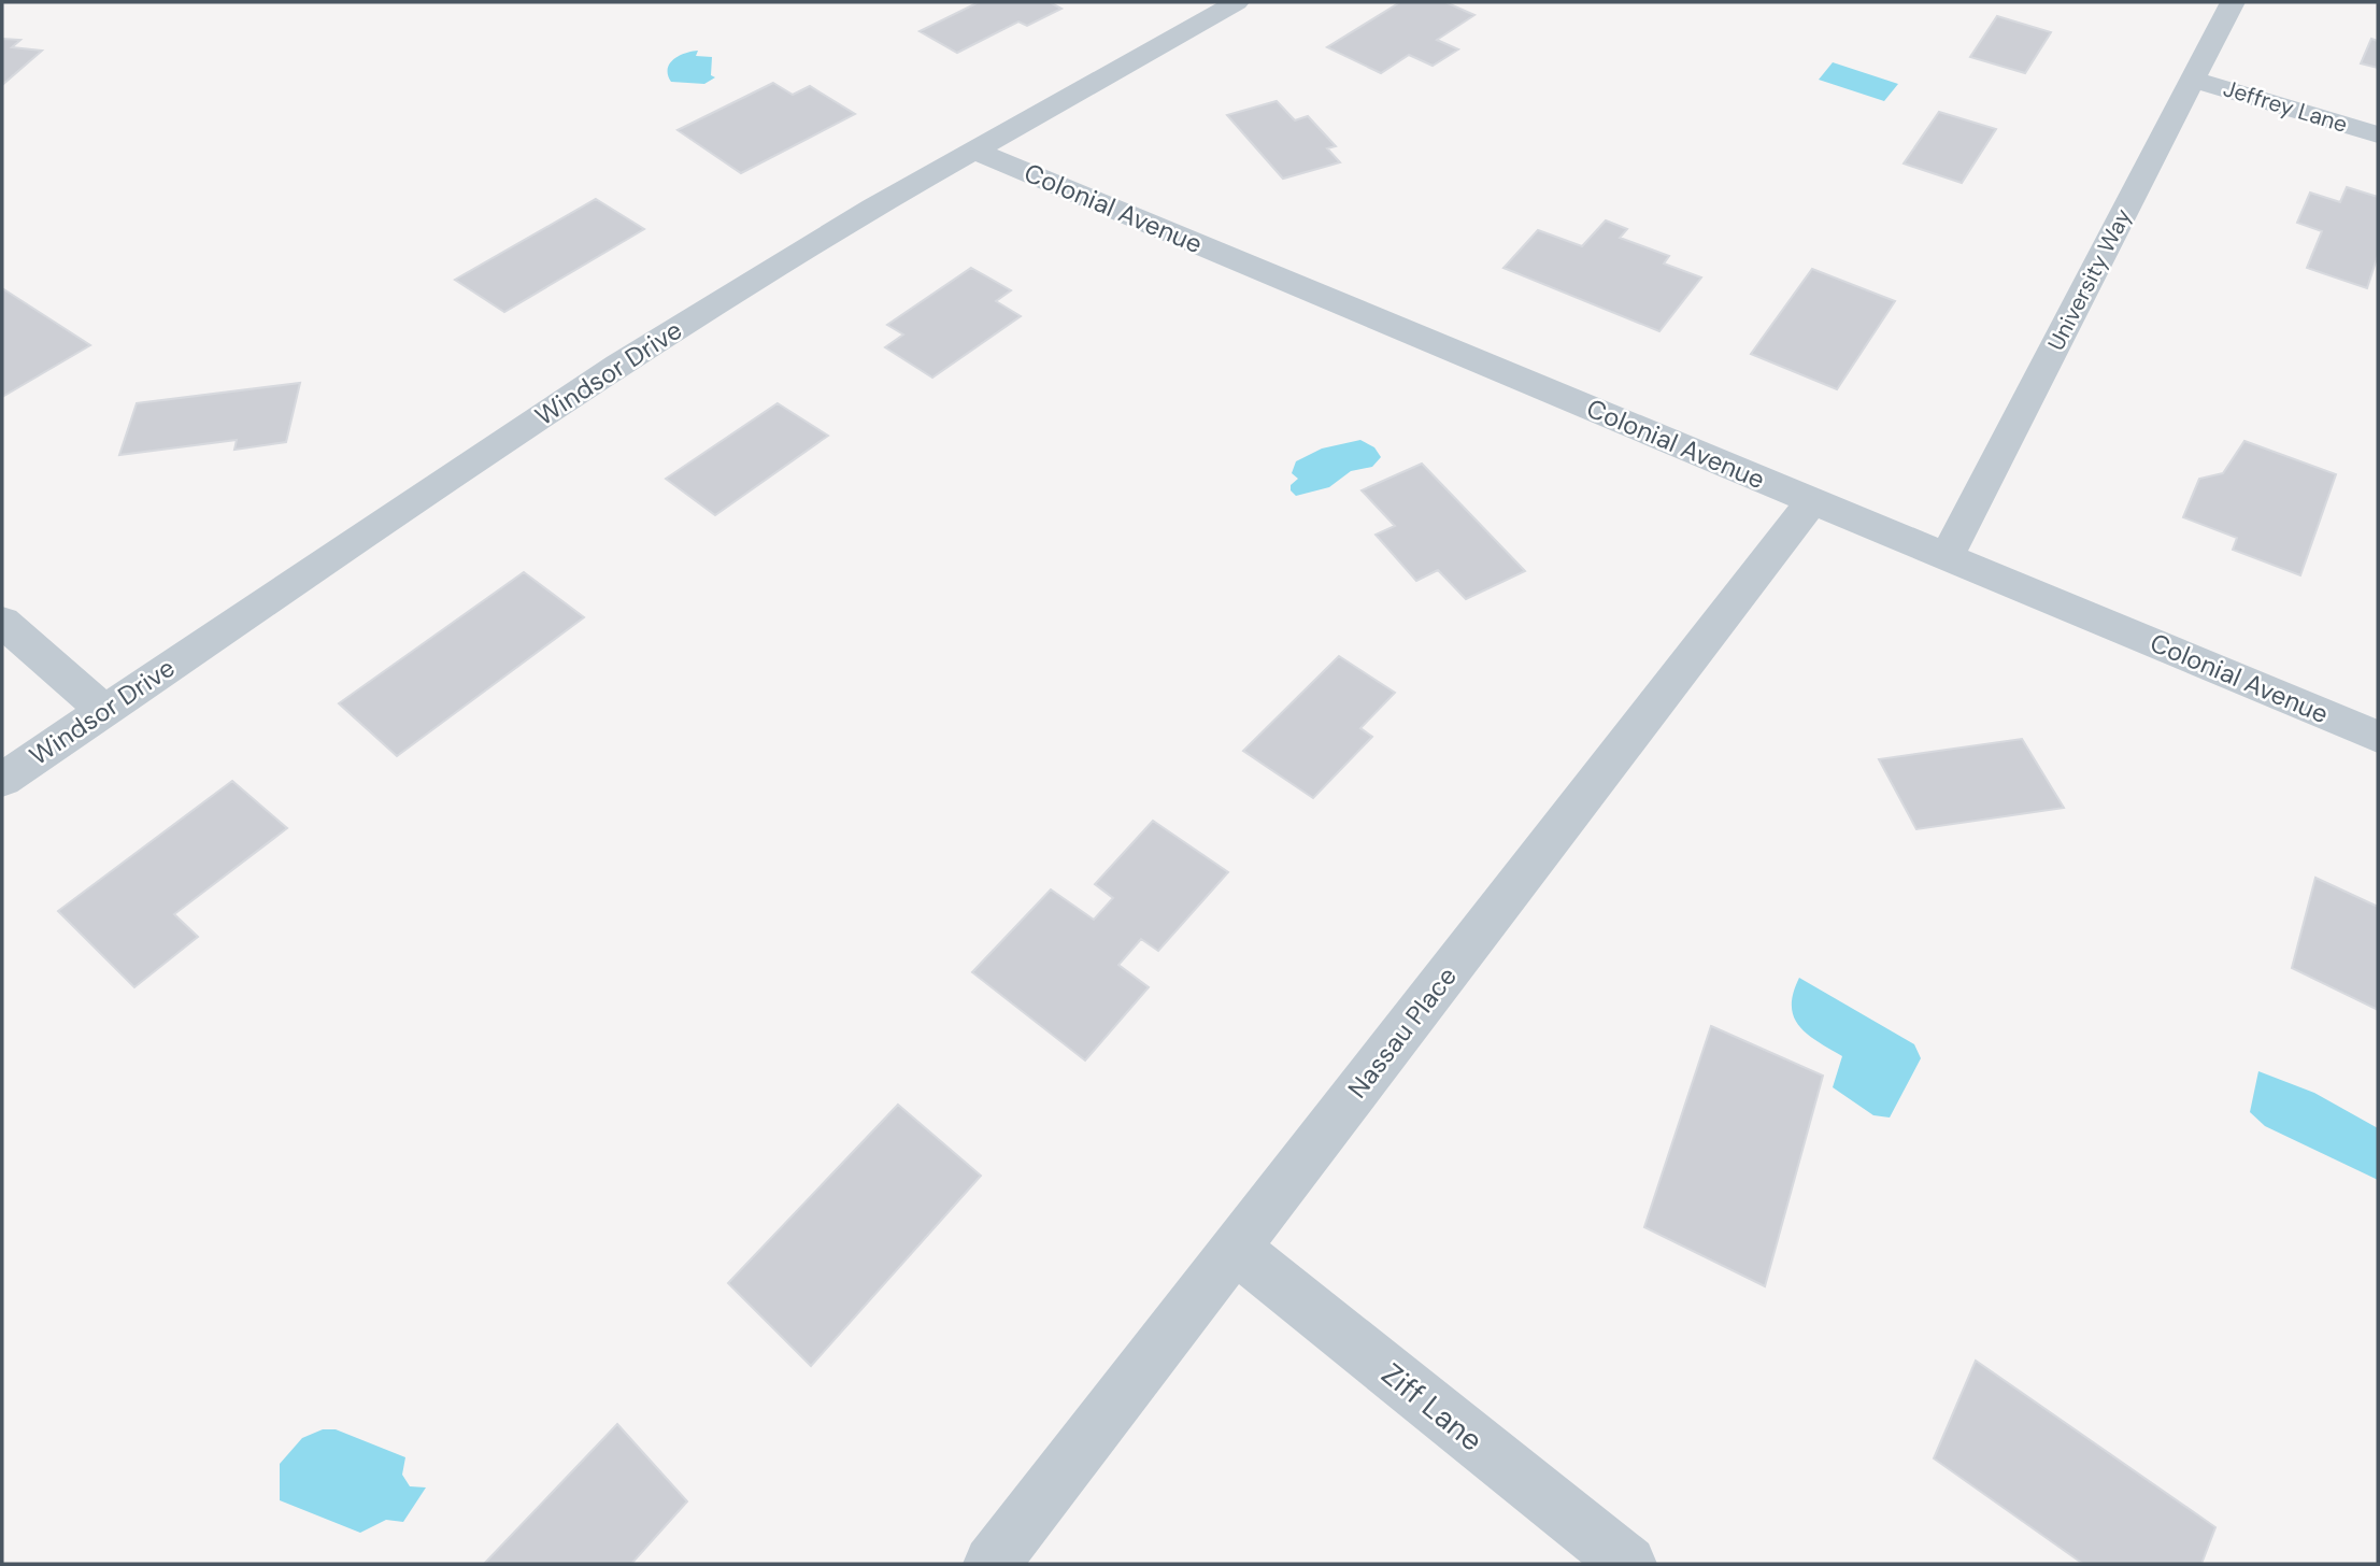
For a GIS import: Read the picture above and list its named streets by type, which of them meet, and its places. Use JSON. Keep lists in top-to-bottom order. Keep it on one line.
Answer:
{"streets":{"street":["Jeffrey Lane","Colonial Avenue","University Way","Windsor Drive","Nassau Place","Ziff Lane"]},"crossings":[["Jeffrey Lane","University Way"],["Colonial Avenue","University Way"],["Colonial Avenue","Windsor Drive"],["Colonial Avenue","Nassau Place"],["Nassau Place","Ziff Lane"]]}
